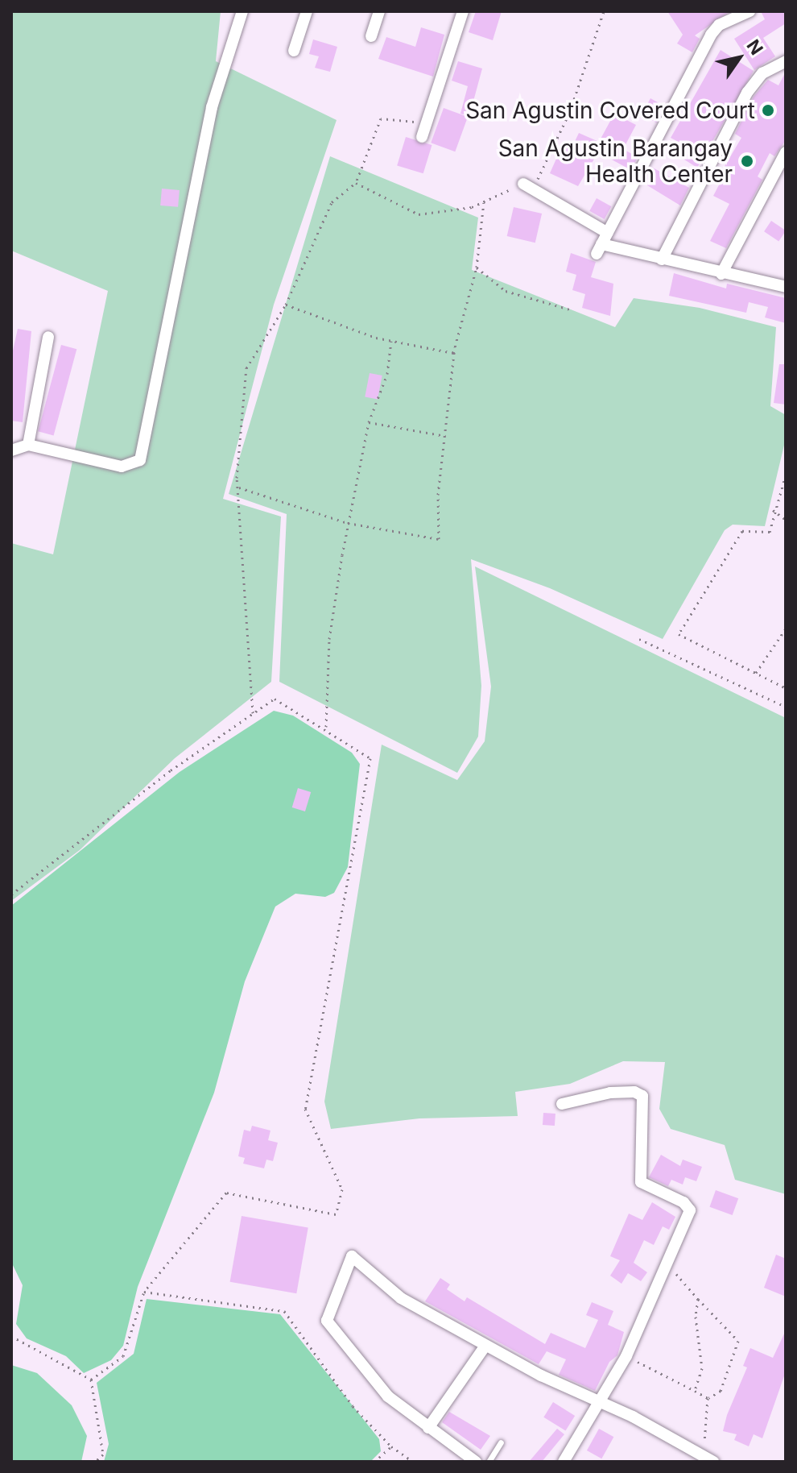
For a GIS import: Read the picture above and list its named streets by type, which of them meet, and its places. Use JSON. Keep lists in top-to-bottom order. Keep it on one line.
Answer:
{"places":["San Agustin Covered Court","San Agustin Barangay Health Center"],"north":"top right"}
